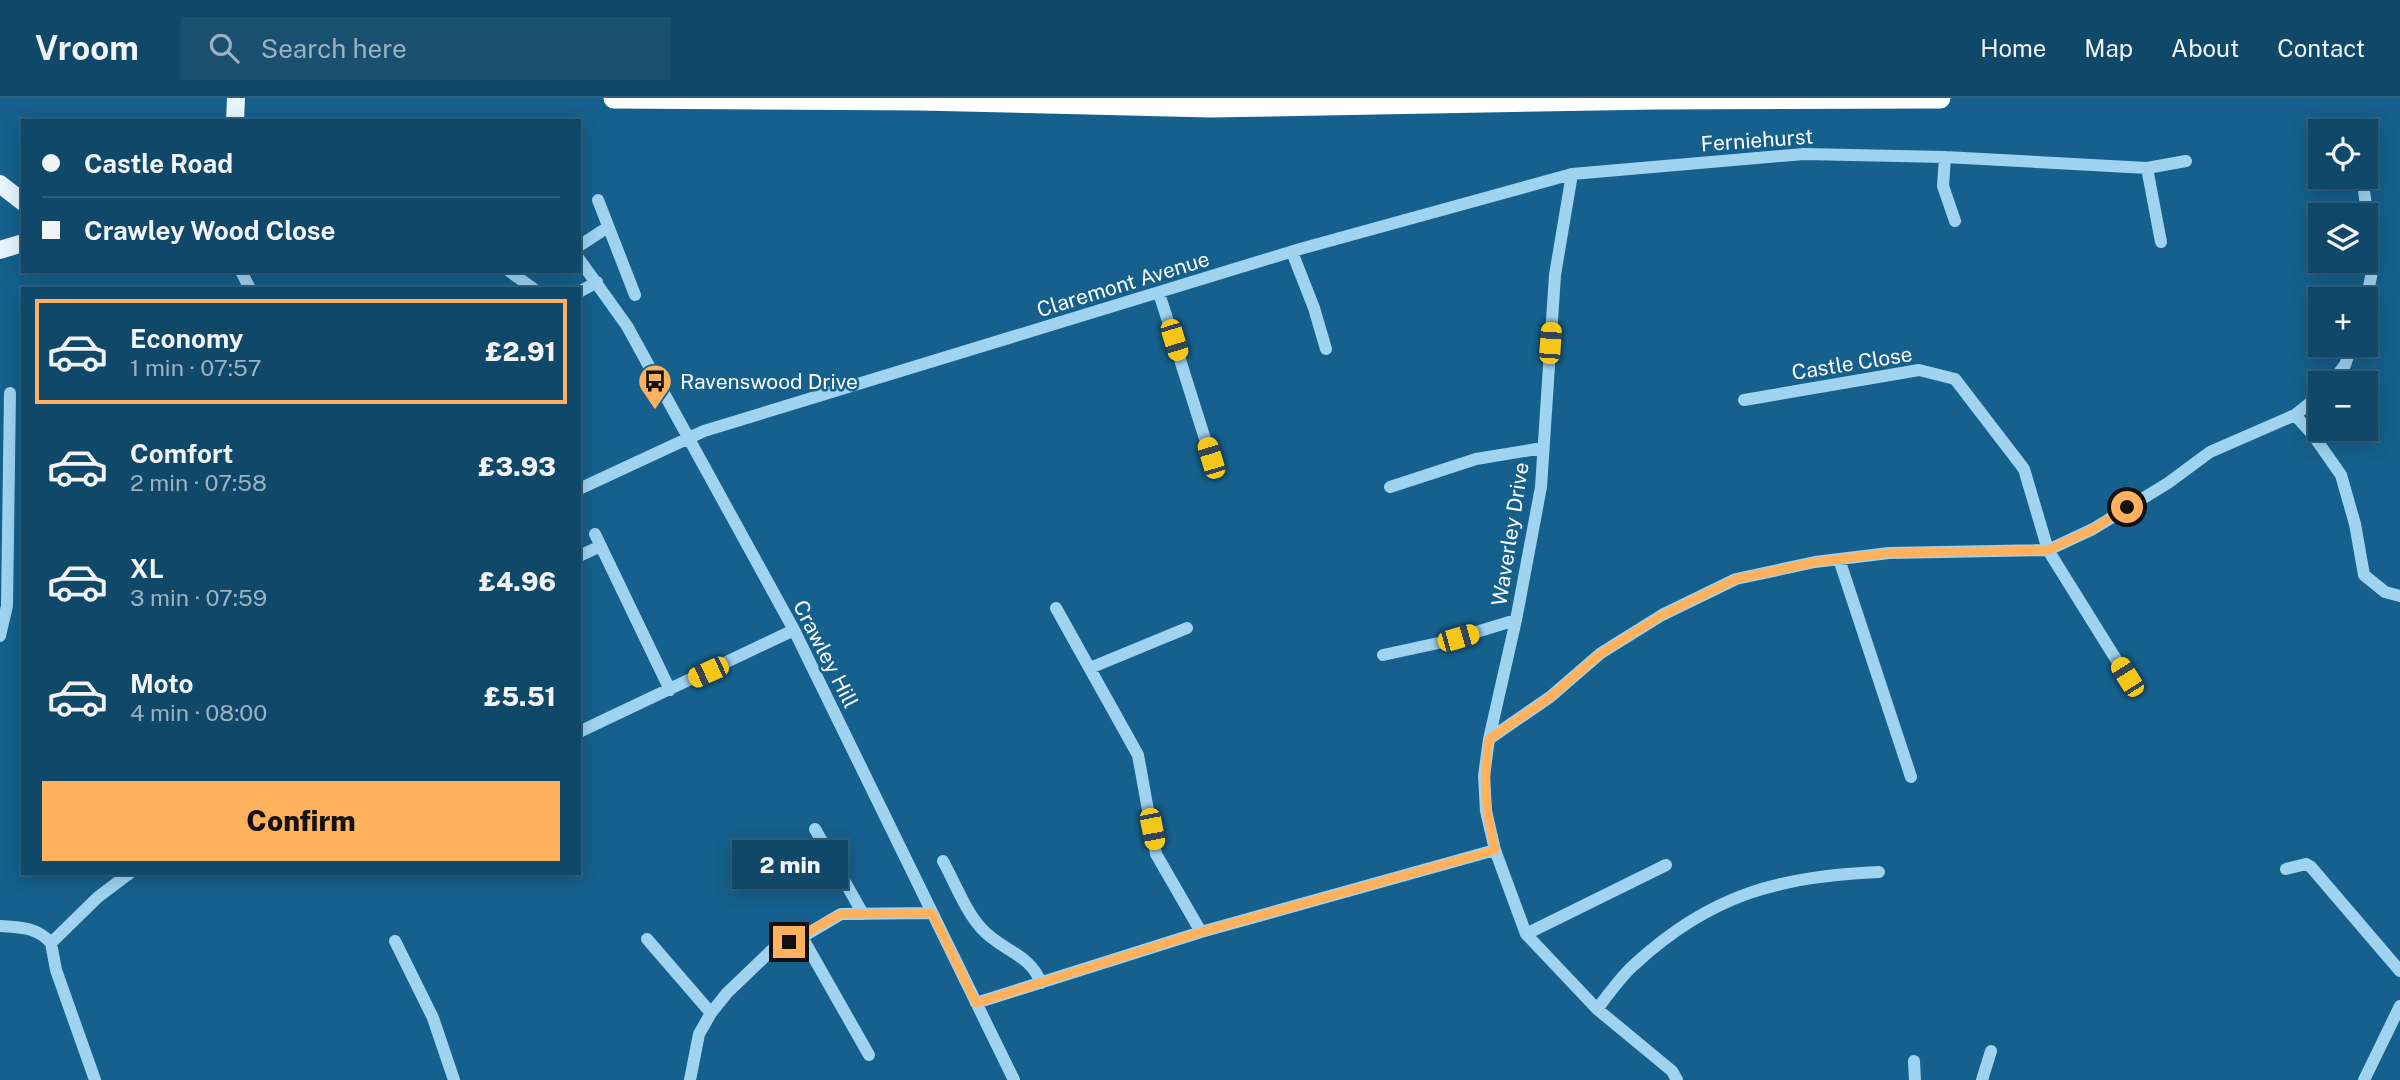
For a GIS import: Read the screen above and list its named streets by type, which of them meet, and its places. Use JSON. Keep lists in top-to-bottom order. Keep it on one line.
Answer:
{"streets":{"street":["Ferniehurst","Claremont Avenue","Castle Close","Waverley Drive","Crawley Hill"]},"crossings":[["Ferniehurst","Claremont Avenue"],["Ferniehurst","Waverley Drive"],["Claremont Avenue","Waverley Drive"],["Claremont Avenue","Crawley Hill"]],"places":{"bus stop":["Ravenswood Drive"]},"page":{"header":"Vroom","search":"Search here","nav":["Home","Map","About","Contact"],"map_buttons":["+","−"],"banner":["Castle Road","Crawley Wood Close"],"list":[{"name":"Economy","note":"1 min · 07:57","value":"£2.91"},{"name":"Comfort","note":"2 min · 07:58","value":"£3.93"},{"name":"XL","note":"3 min · 07:59","value":"£4.96"},{"name":"Moto","note":"4 min · 08:00","value":"£5.51"}],"buttons":"Confirm","bubble":"2 min"}}
